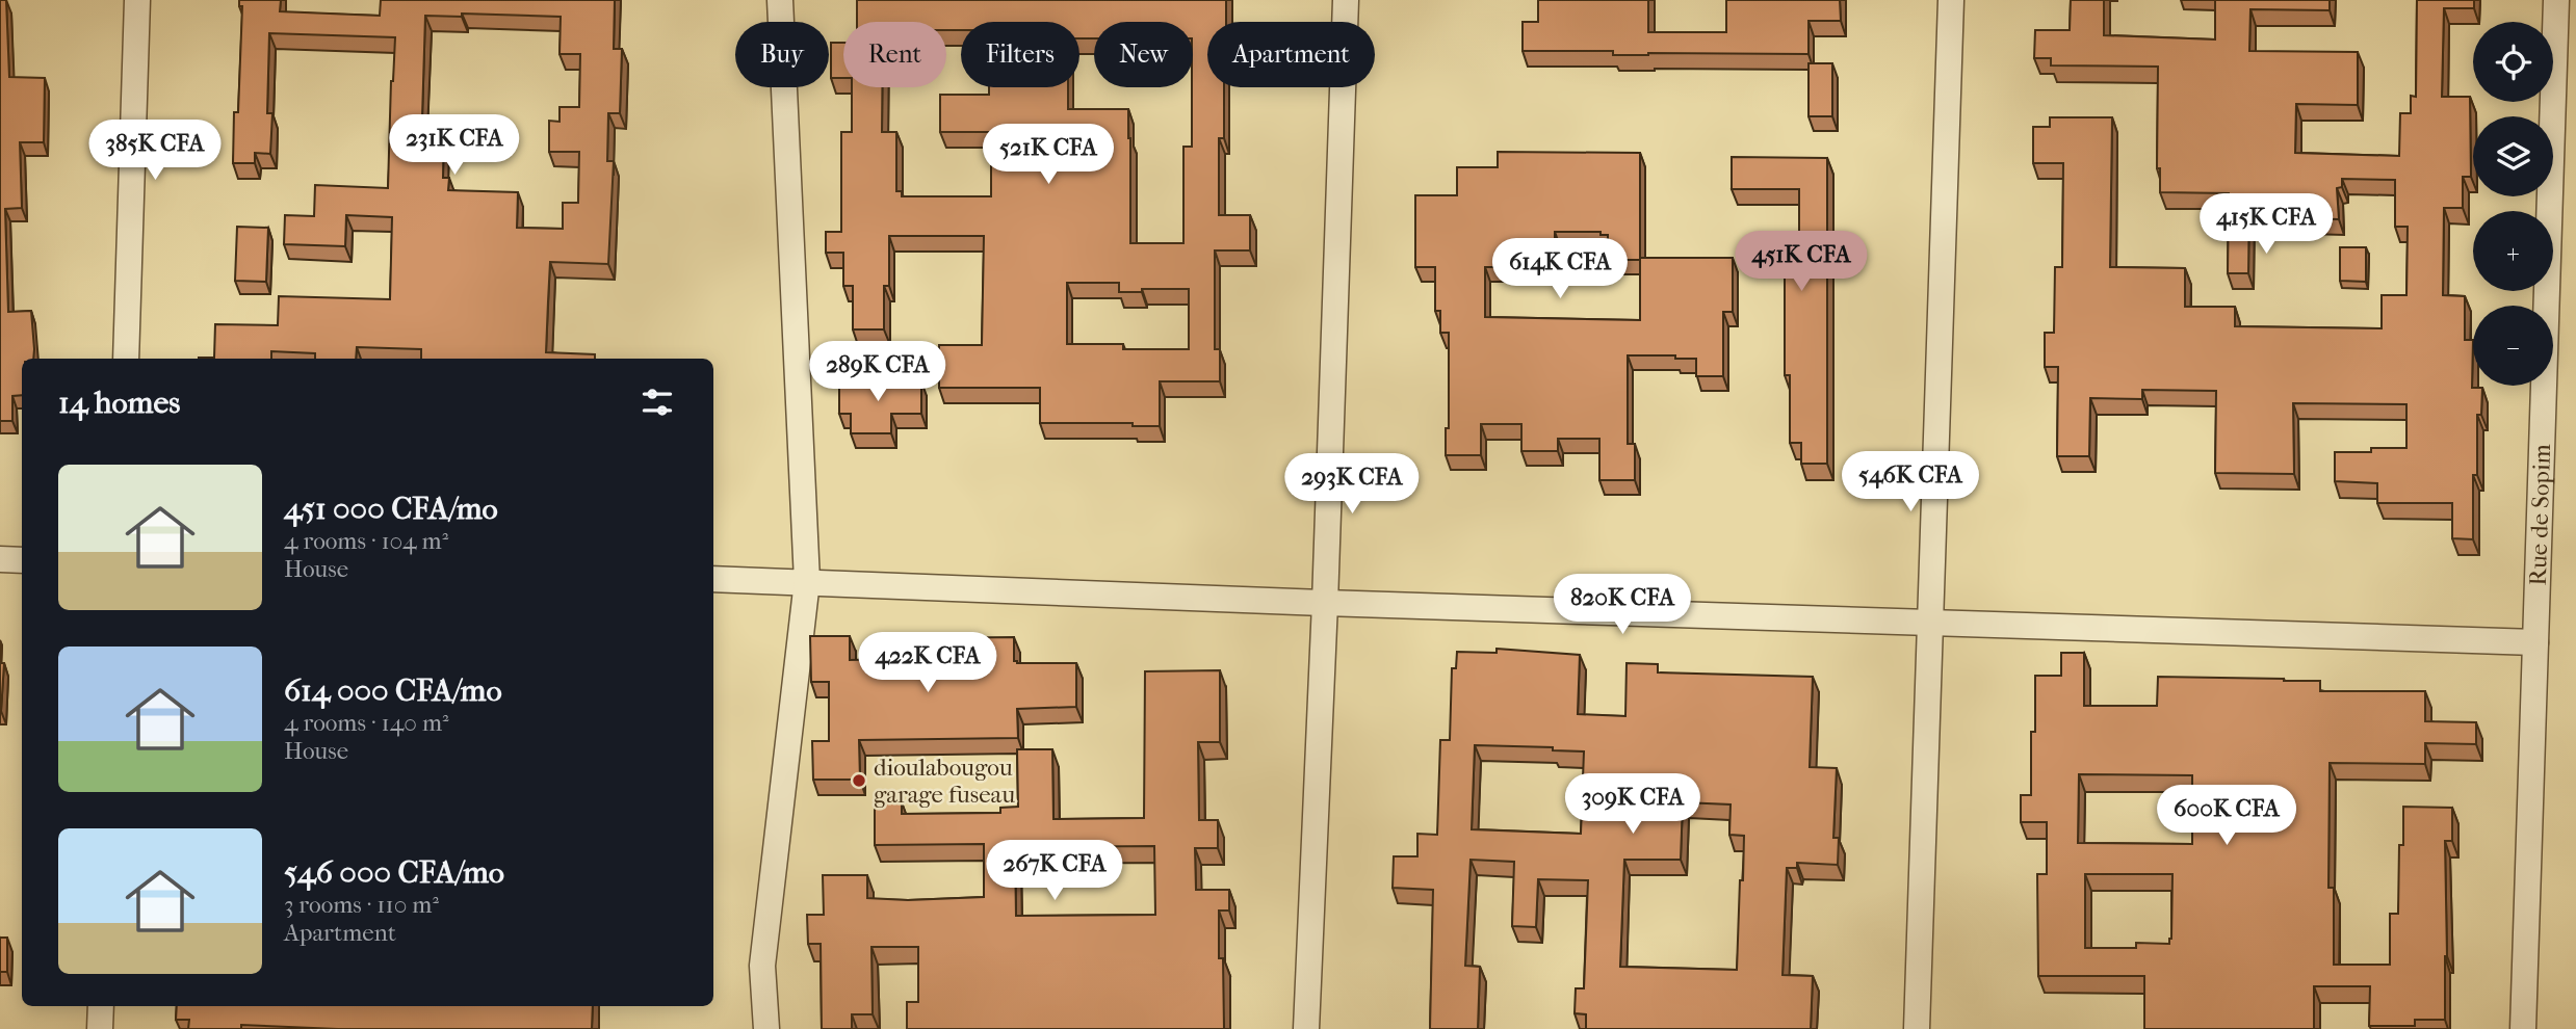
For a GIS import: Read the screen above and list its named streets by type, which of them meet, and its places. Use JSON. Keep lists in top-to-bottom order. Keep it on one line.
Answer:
{"streets":{"street":["Rue de Sopim"]},"places":["dioulabougou garage fuseau"],"page":{"map_buttons":["+","−"],"chip":["Buy","Rent","Filters","New","Apartment"],"price":["231K CFA","385K CFA","521K CFA","415K CFA","451K CFA","614K CFA","289K CFA","546K CFA","293K CFA","820K CFA","422K CFA","309K CFA","600K CFA","267K CFA"],"heading":"14 homes","list":[{"name":"451 000 CFA/mo","note":"4 rooms · 104 m² · House"},{"name":"614 000 CFA/mo","note":"4 rooms · 140 m² · House"},{"name":"546 000 CFA/mo","note":"3 rooms · 110 m² · Apartment"}]}}
